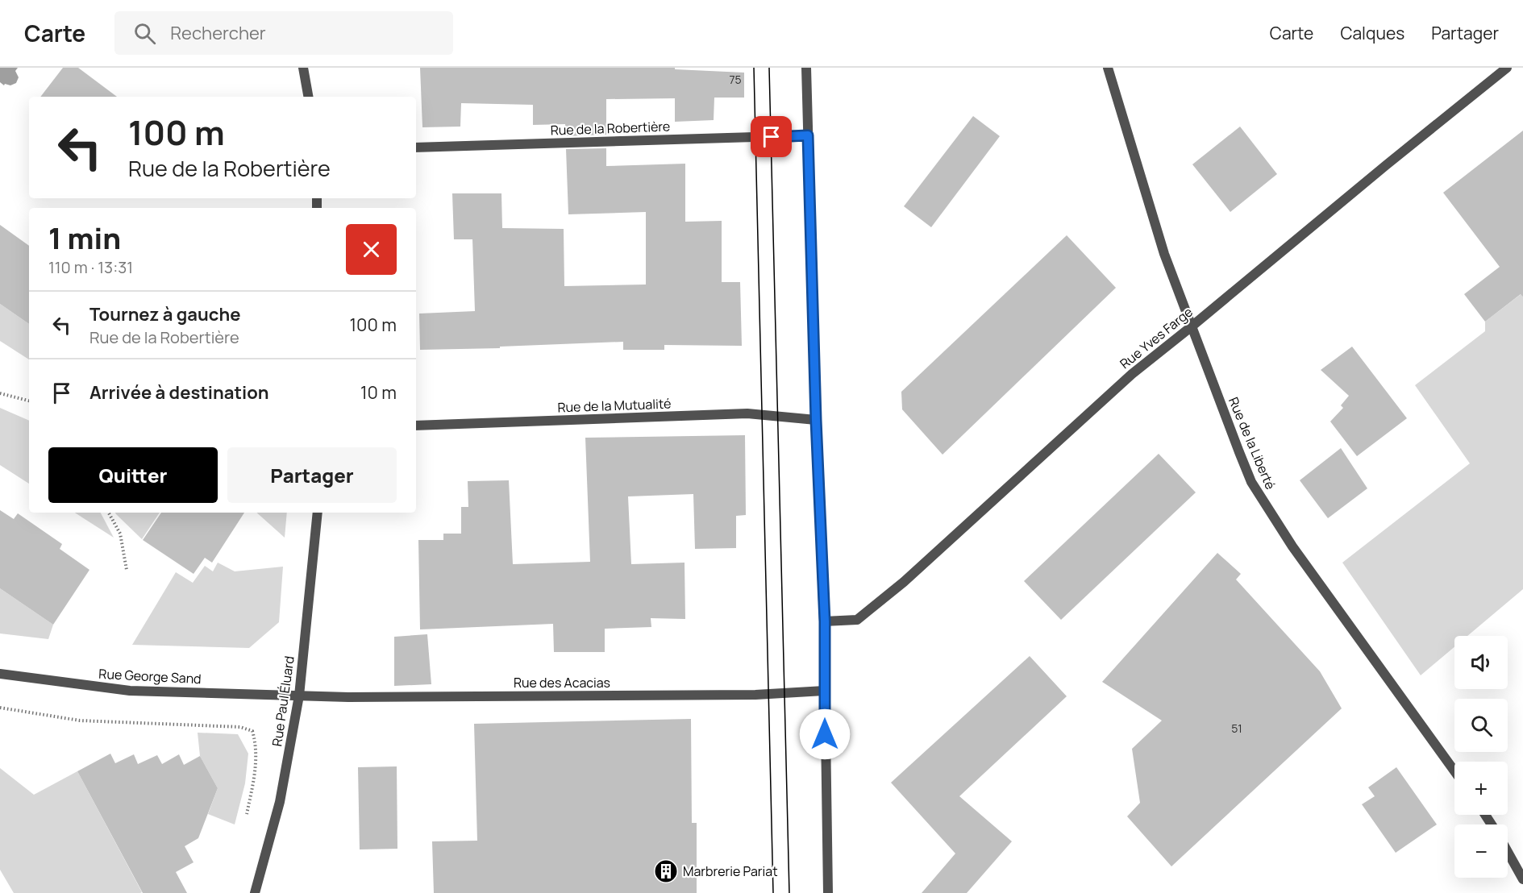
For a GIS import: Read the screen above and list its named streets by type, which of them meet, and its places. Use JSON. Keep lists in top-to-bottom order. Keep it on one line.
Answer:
{"streets":{"street":["Rue de la Robertière","Rue Yves Farge","Rue de la Mutualité","Rue de la Liberté","Rue George Sand","Rue des Acacias","Rue Paul Éluard"]},"crossings":[["Rue Yves Farge","Rue de la Liberté"],["Rue George Sand","Rue des Acacias"],["Rue George Sand","Rue Paul Éluard"],["Rue des Acacias","Rue Paul Éluard"]],"places":{"building":["Marbrerie Pariat"]},"house_numbers":["75","51"],"page":{"header":"Carte","search":"Rechercher","nav":["Carte","Calques","Partager"],"turn":["100 m","Rue de la Robertière"],"heading":["1 min","110 m · 13:31"],"list":[{"name":"Tournez à gauche","note":"Rue de la Robertière","value":"100 m"},{"name":"Arrivée à destination","value":"10 m"}],"buttons":["Quitter","Partager"],"map_buttons":["+","−"]}}
